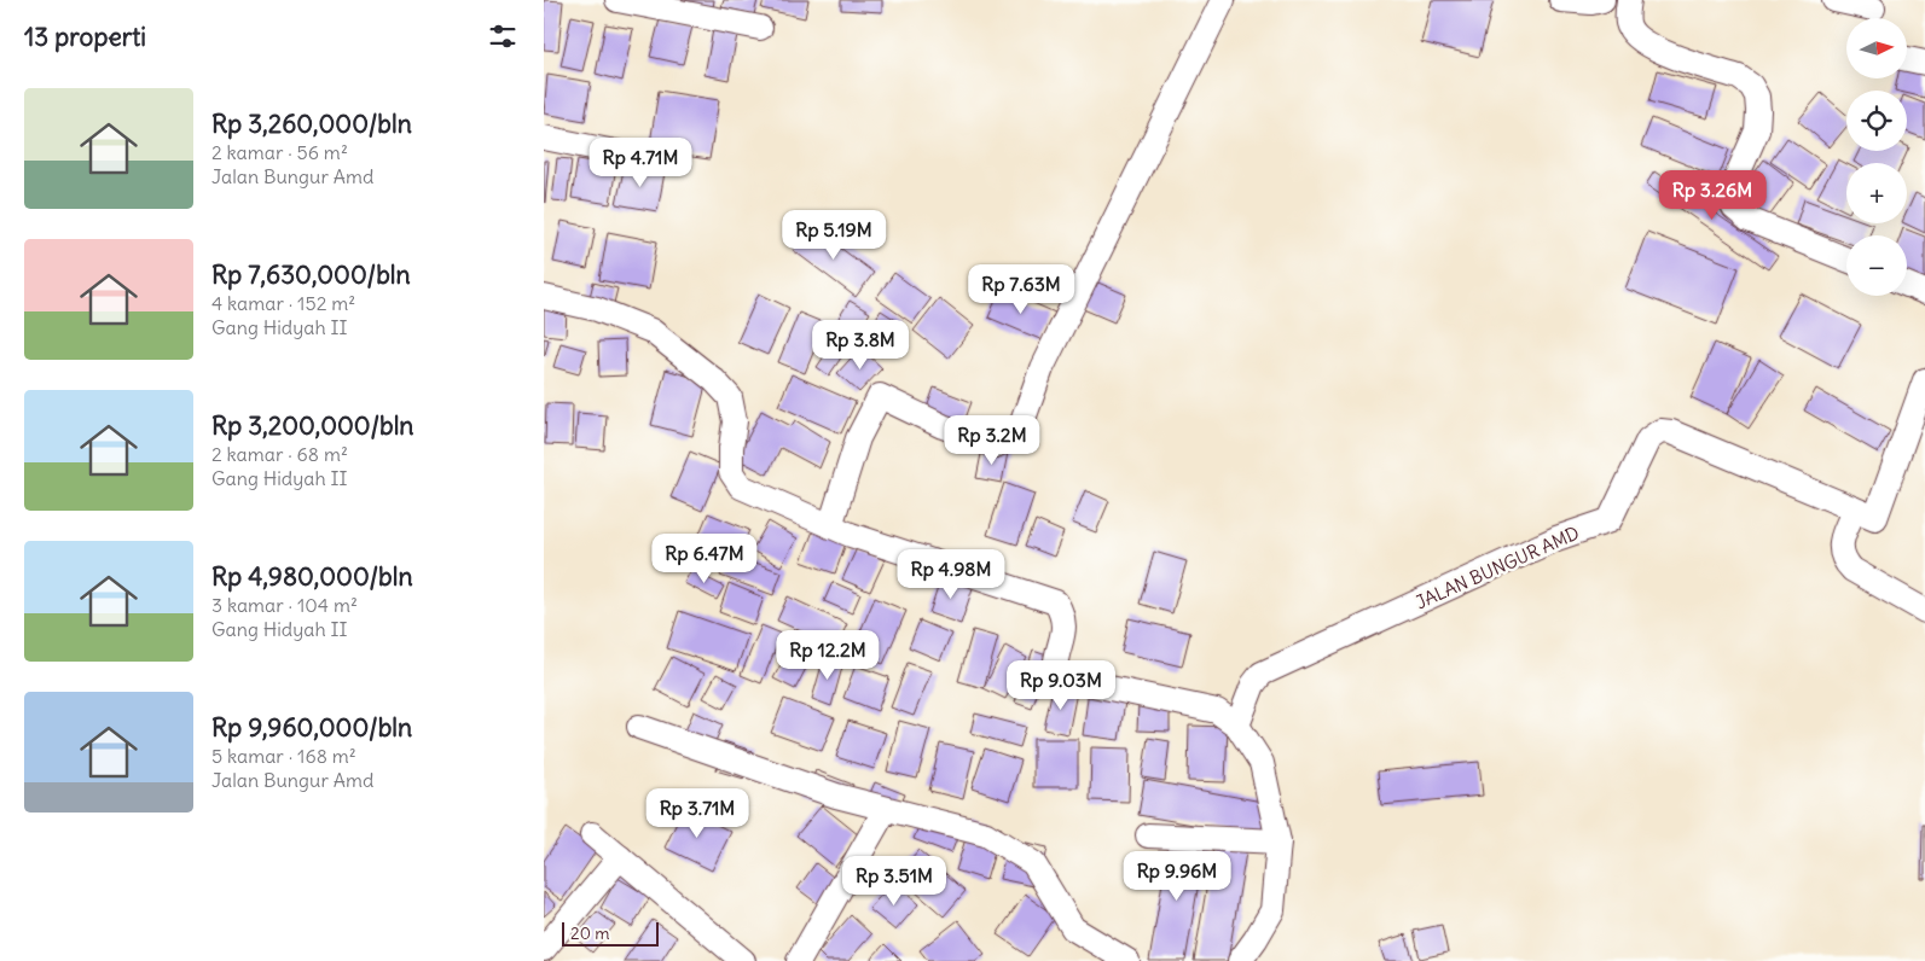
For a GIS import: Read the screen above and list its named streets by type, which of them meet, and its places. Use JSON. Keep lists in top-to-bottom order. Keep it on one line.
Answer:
{"streets":{"street":["JALAN BUNGUR AMD"]},"scale_bar":"20 m","north":"right","page":{"heading":"13 properti","map_buttons":["+","−"],"list":[{"name":"Rp 3,260,000/bln","note":"2 kamar · 56 m² · Jalan Bungur Amd"},{"name":"Rp 7,630,000/bln","note":"4 kamar · 152 m² · Gang Hidyah II"},{"name":"Rp 3,200,000/bln","note":"2 kamar · 68 m² · Gang Hidyah II"},{"name":"Rp 4,980,000/bln","note":"3 kamar · 104 m² · Gang Hidyah II"},{"name":"Rp 9,960,000/bln","note":"5 kamar · 168 m² · Jalan Bungur Amd"}],"price":["Rp 4.71M","Rp 3.26M","Rp 5.19M","Rp 7.63M","Rp 3.8M","Rp 3.2M","Rp 6.47M","Rp 4.98M","Rp 12.2M","Rp 9.03M","Rp 3.71M","Rp 9.96M","Rp 3.51M"],"scale":"20 m"}}
